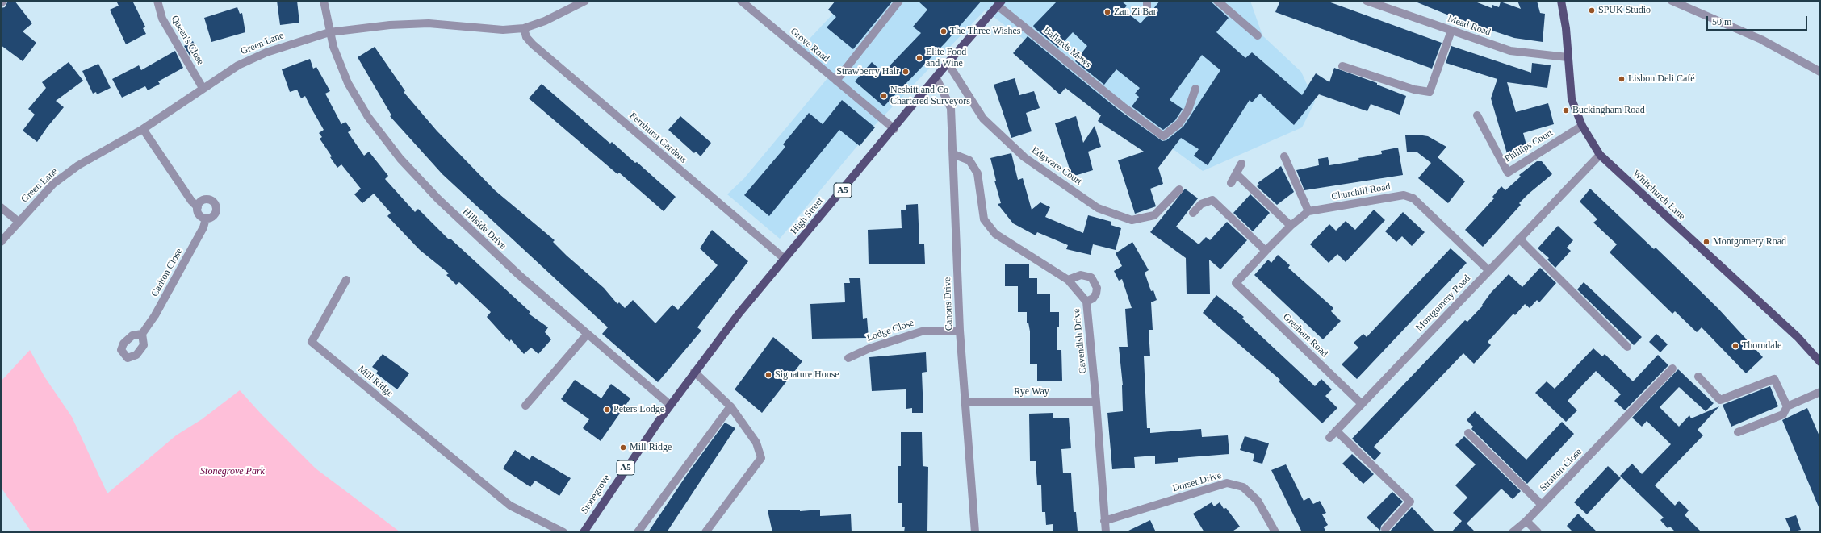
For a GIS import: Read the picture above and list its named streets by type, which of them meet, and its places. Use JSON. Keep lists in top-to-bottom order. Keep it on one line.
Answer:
{"streets":{"main road":["A5","Whitchurch Lane","High Street","Stonegrove"],"street":["Mead Road","Queen's Close","Green Lane","Grove Road","Ballards Mews","Fernhurst Gardens","Phillips Court","Edgware Court","Churchill Road","Hillside Drive","Carlton Close","Montgomery Road","Canons Drive","Lodge Close","Gresham Road","Cavendish Drive","Mill Ridge","Rye Way","Stratton Close","Dorset Drive"]},"crossings":[["Mead Road","Whitchurch Lane"],["Queen's Close","Green Lane"],["Green Lane","Fernhurst Gardens"],["Green Lane","Hillside Drive"],["Grove Road","High Street"],["Ballards Mews","High Street"],["Fernhurst Gardens","High Street"],["Phillips Court","Whitchurch Lane"],["Edgware Court","High Street"],["Churchill Road","Montgomery Road"],["Churchill Road","Gresham Road"],["Whitchurch Lane","Montgomery Road"],["High Street","Hillside Drive"],["High Street","Canons Drive"],["High Street","Stonegrove"],["Hillside Drive","Stonegrove"],["Montgomery Road","Gresham Road"],["Canons Drive","Lodge Close"],["Canons Drive","Cavendish Drive"],["Canons Drive","Rye Way"],["Cavendish Drive","Rye Way"],["Cavendish Drive","Dorset Drive"]],"parks":["Stonegrove Park"],"places":["SPUK Studio","Zan Zi Bar","The Three Wishes","Elite Food and Wine","Strawberry Hair","Lisbon Deli Café","Nesbitt and Co Chartered Surveyors","Buckingham Road","Montgomery Road","Thorndale","Signature House","Peters Lodge","Mill Ridge"],"scale_bar":"50 m"}
